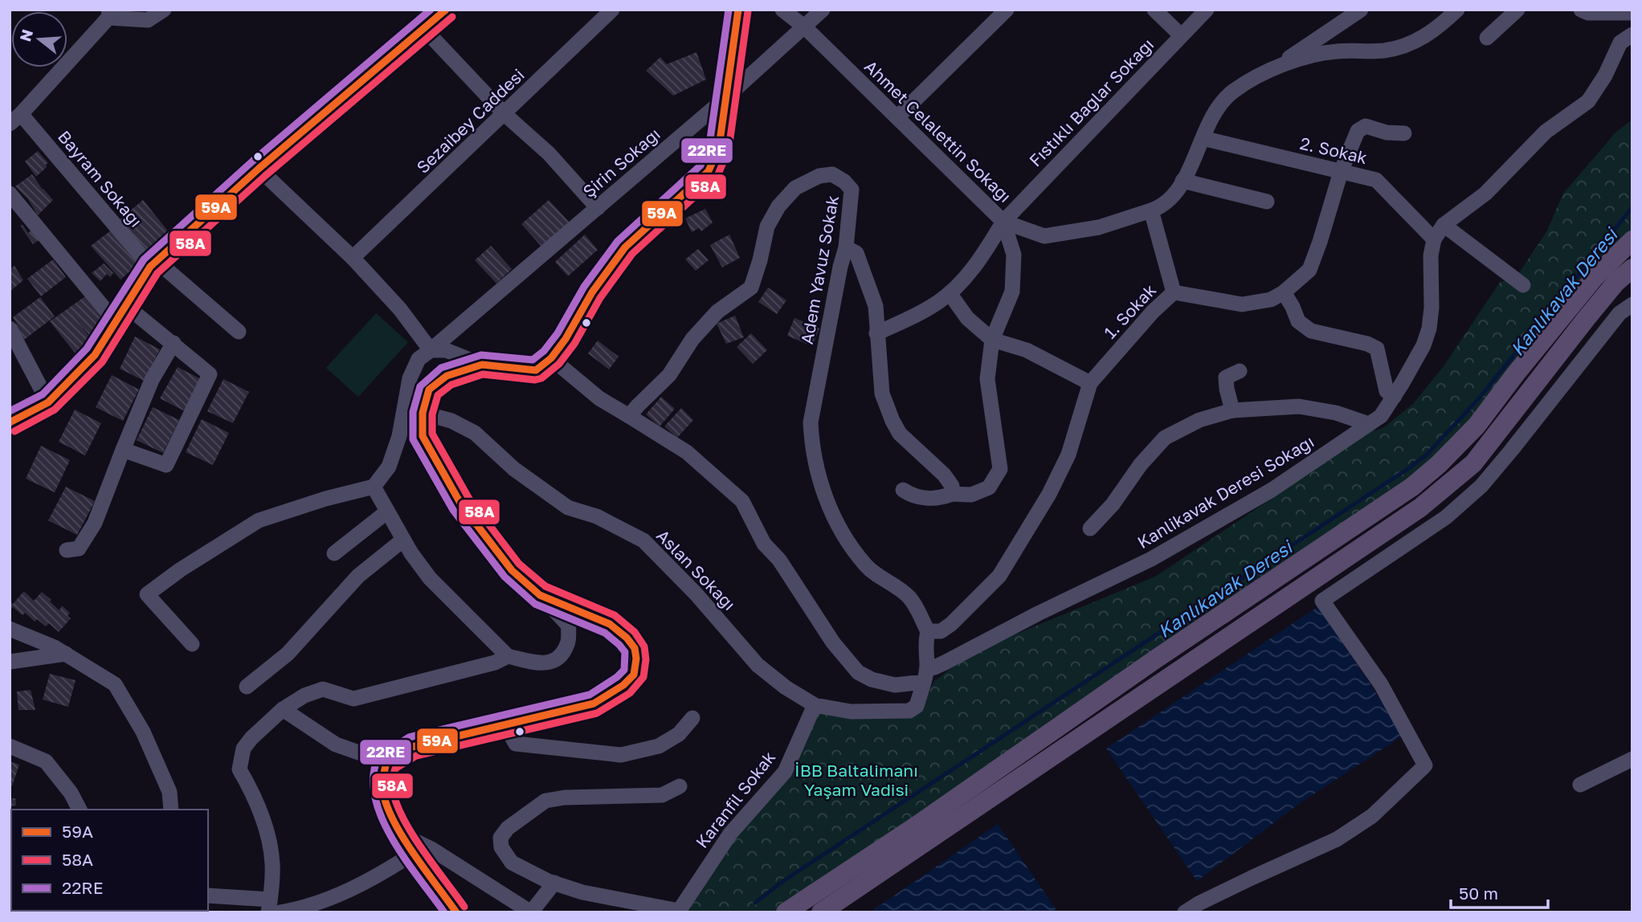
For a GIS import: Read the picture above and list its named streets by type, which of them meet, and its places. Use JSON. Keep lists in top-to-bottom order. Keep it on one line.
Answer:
{"streets":{"street":["Fıstıklı Bağlar Sokağı","Sezaibey Caddesi","Ahmet Celalettin Sokağı","2. Sokak","Şirin Sokağı","Bayram Sokağı","Adem Yavuz Sokak","1. Sokak","Kanlikavak Deresi Sokağı","Aslan Sokağı","Karanfil Sokak"]},"crossings":[["Fıstıklı Bağlar Sokağı","Ahmet Celalettin Sokağı"],["Ahmet Celalettin Sokağı","Şirin Sokağı"],["2. Sokak","1. Sokak"],["2. Sokak","Kanlikavak Deresi Sokağı"],["Adem Yavuz Sokak","1. Sokak"],["Aslan Sokağı","Karanfil Sokak"]],"water":["Kanlıkavak Deresi"],"parks":["İBB Baltalimanı Yaşam Vadisi"],"lines":["transit line 59A","transit line 22RE","transit line 58A"],"legend":["59A","58A","22RE"],"scale_bar":"50 m","north":"left"}
